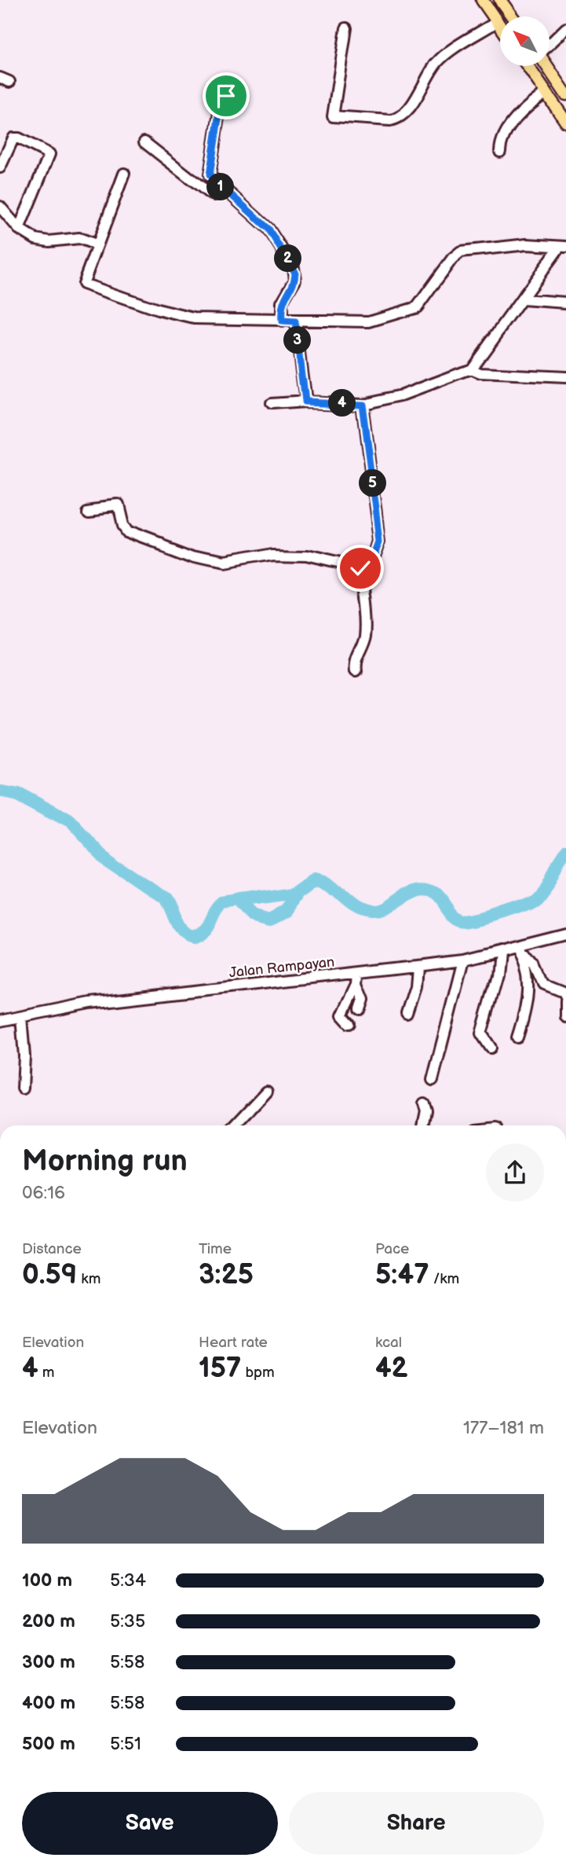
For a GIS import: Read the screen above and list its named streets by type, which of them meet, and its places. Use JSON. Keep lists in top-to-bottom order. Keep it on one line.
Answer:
{"streets":{"street":["Jalan Rampayan"]},"north":"top left","page":{"pins":["1","2","3","4","5"],"heading":["Morning run","06:16"],"stats":[["Distance","0.59 km"],["Time","3:25"],["Pace","5:47 /km"],["Elevation","4 m"],["Heart rate","157 bpm"],["kcal","42"]],"chart":["Elevation","177–181 m"],"list":[{"name":"100 m","note":"5:34"},{"name":"200 m","note":"5:35"},{"name":"300 m","note":"5:58"},{"name":"400 m","note":"5:58"},{"name":"500 m","note":"5:51"}],"buttons":["Save","Share"]}}
